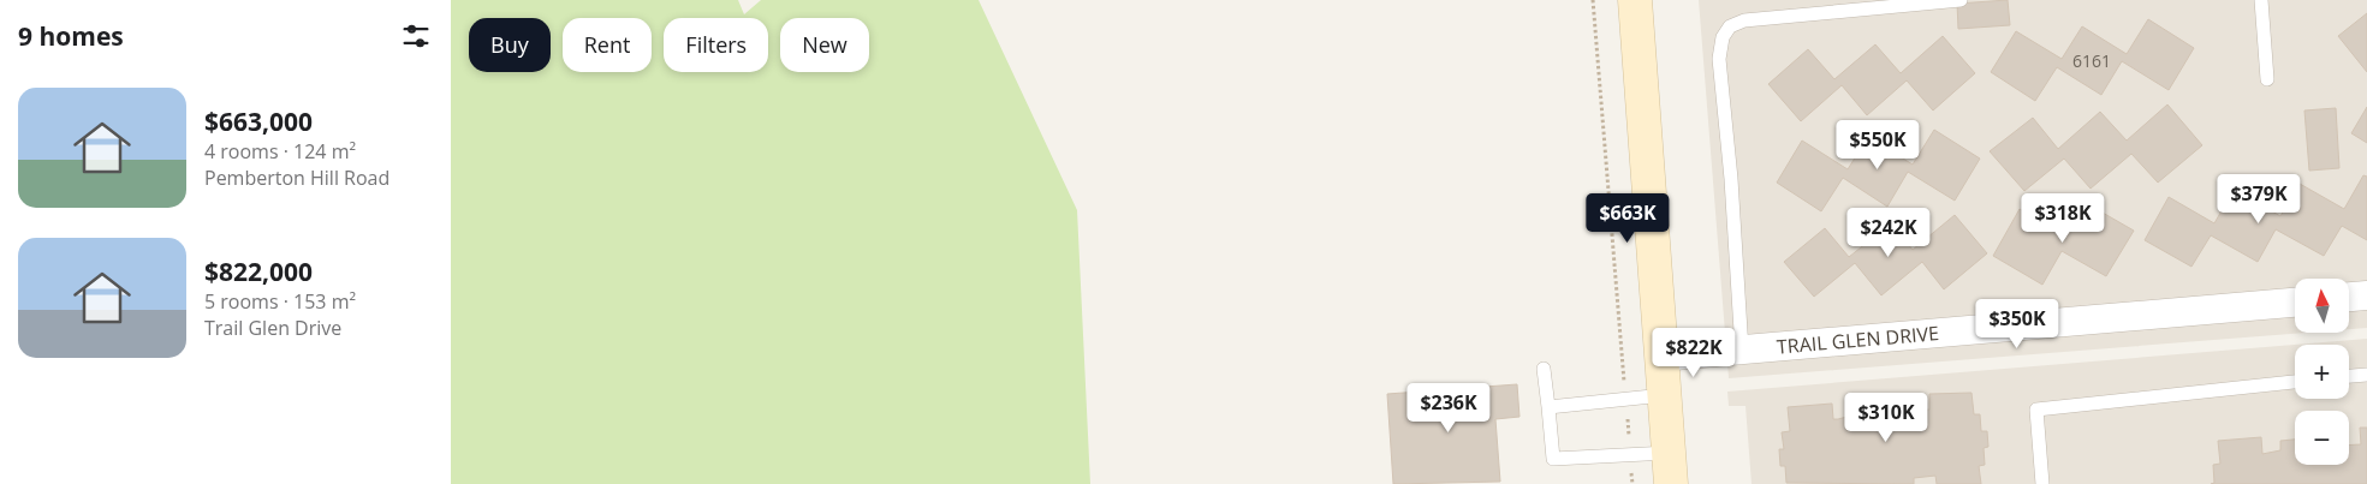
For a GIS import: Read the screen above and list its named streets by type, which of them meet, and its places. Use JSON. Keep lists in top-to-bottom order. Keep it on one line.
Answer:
{"streets":{"street":["TRAIL GLEN DRIVE"]},"house_numbers":["6161"],"north":"top","page":{"heading":"9 homes","chip":["Buy","Rent","Filters","New"],"list":[{"name":"$663,000","note":"4 rooms · 124 m² · Pemberton Hill Road"},{"name":"$822,000","note":"5 rooms · 153 m² · Trail Glen Drive"}],"price":["$550K","$379K","$663K","$318K","$242K","$350K","$822K","$236K","$310K"],"map_buttons":["+","−"]}}
